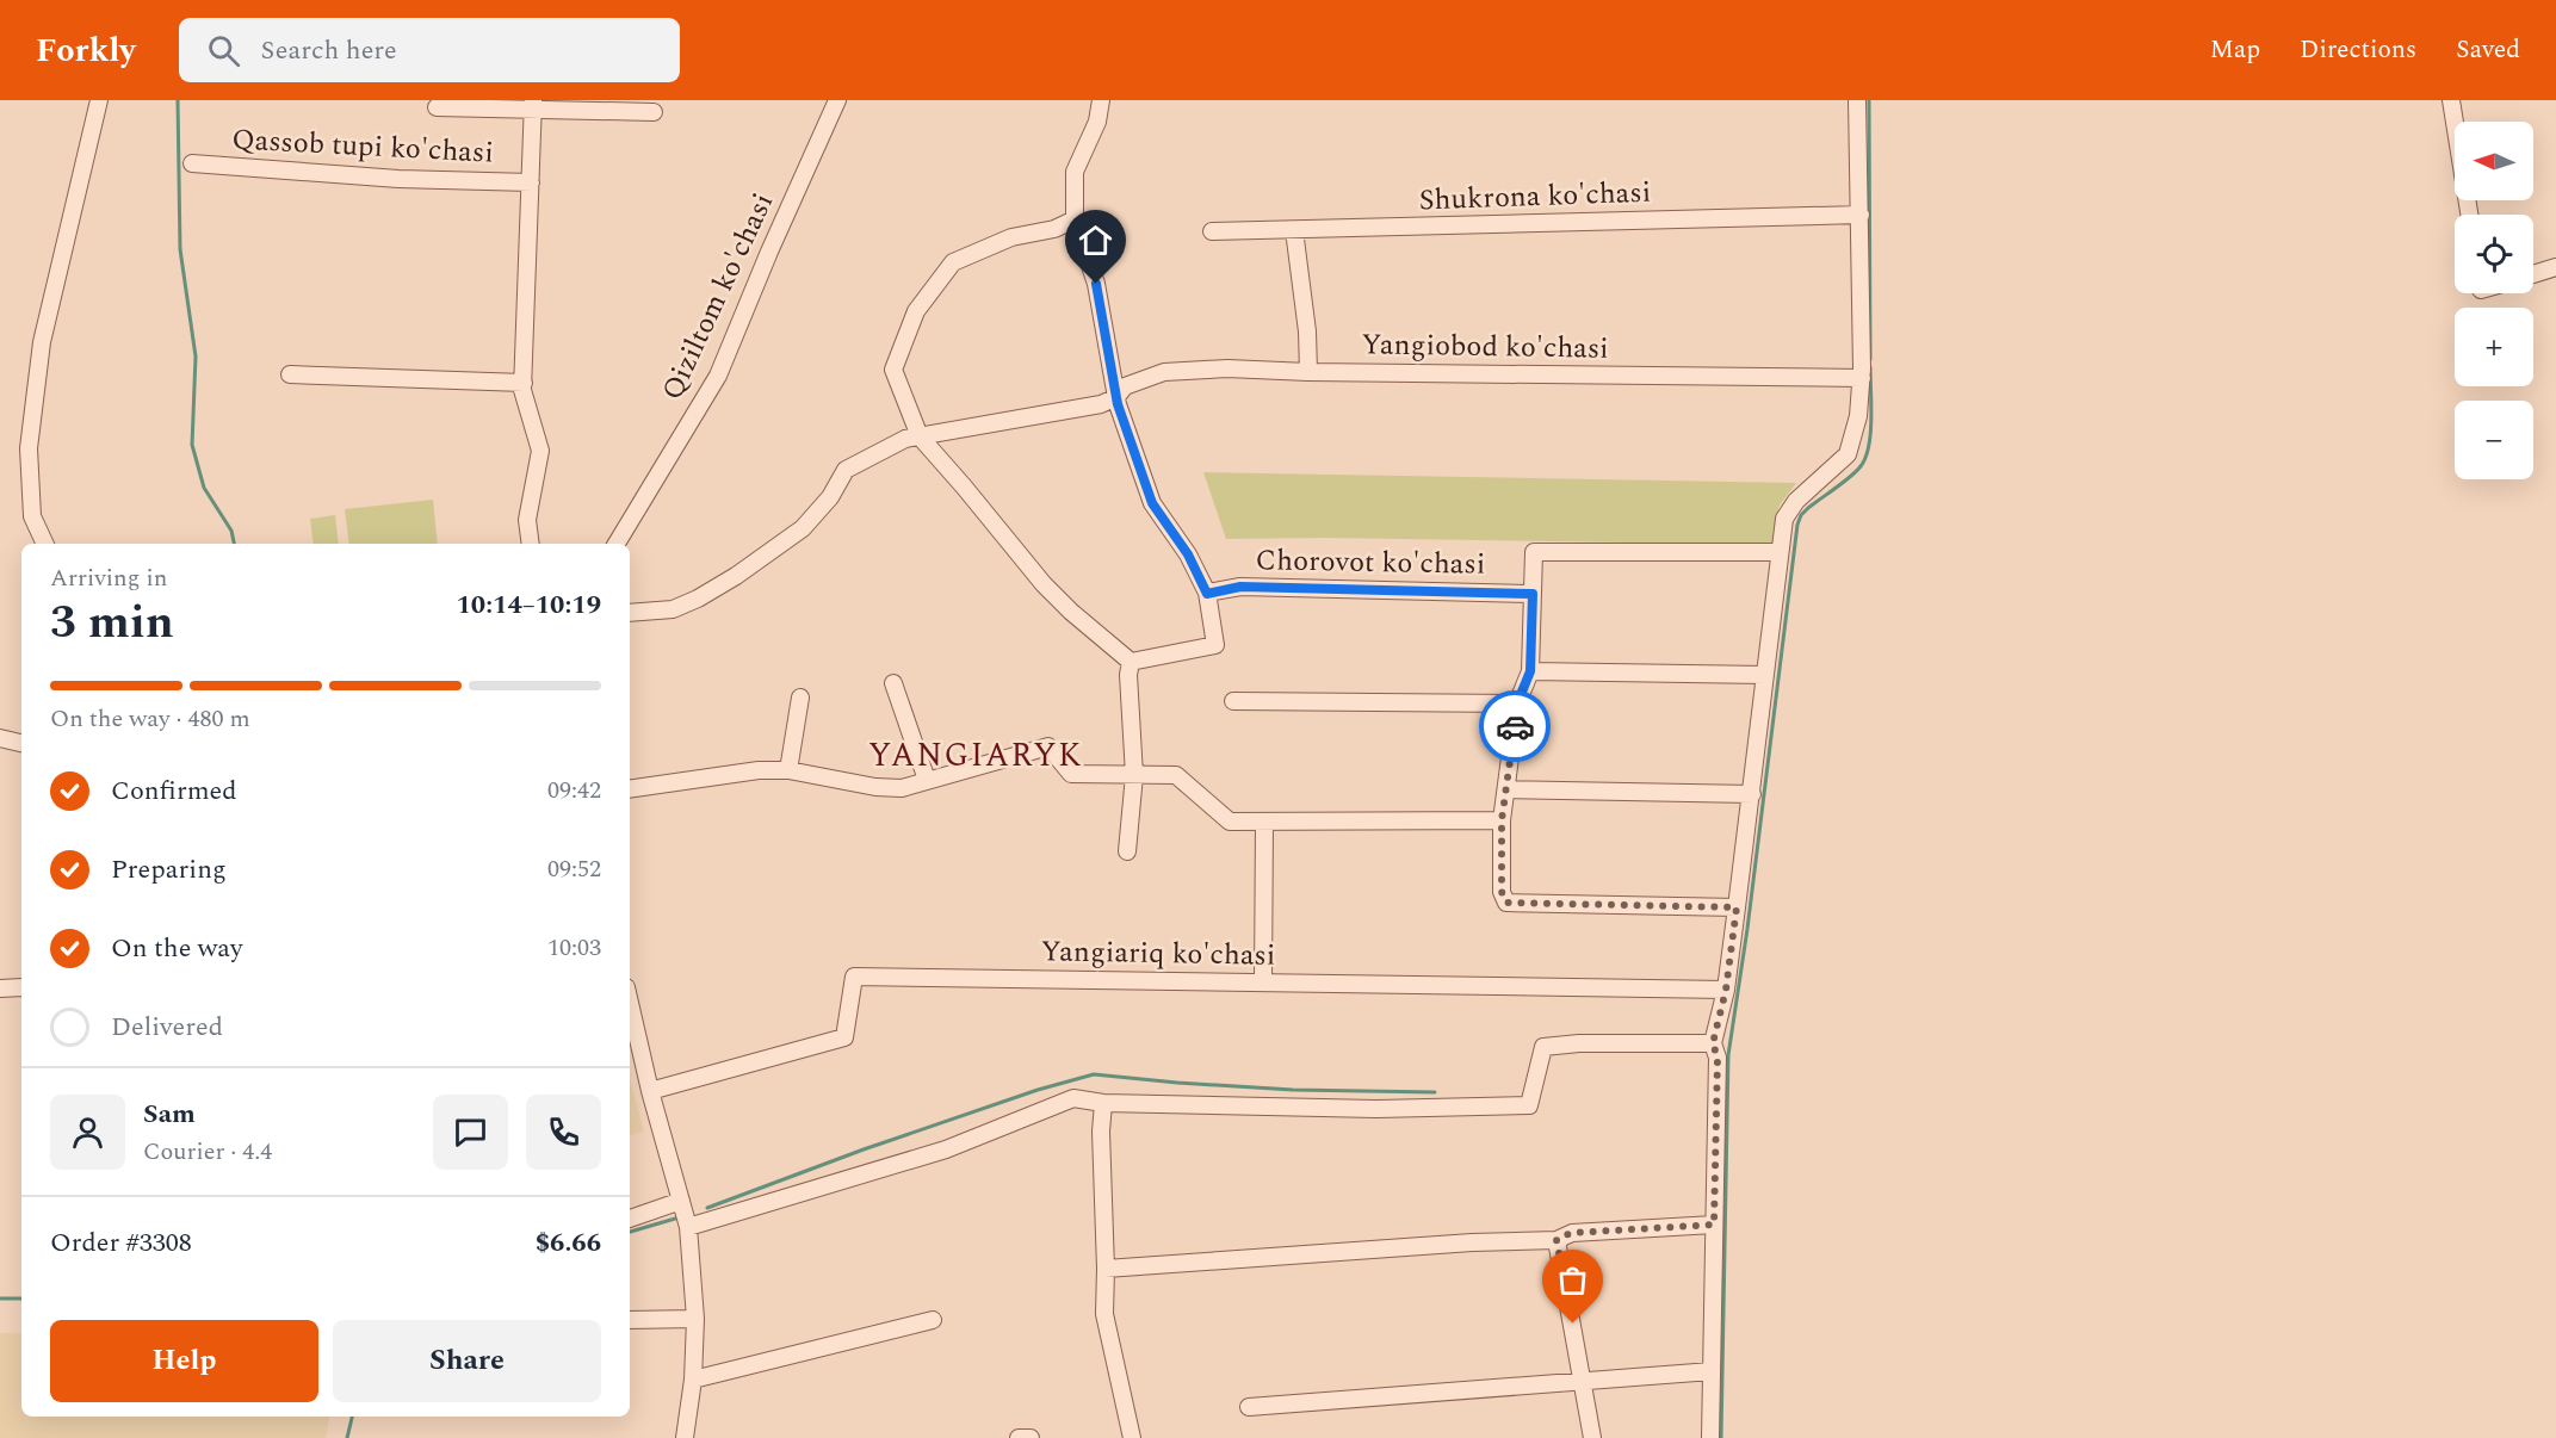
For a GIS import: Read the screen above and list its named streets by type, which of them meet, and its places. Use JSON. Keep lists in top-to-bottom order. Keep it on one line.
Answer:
{"streets":{"street":["Qassob tupi ko'chasi","Shukrona ko'chasi","Qiziltom ko'chasi","Yangiobod ko'chasi","Chorovot ko'chasi","Yangiariq ko'chasi"]},"districts":["YANGIARYK"],"north":"left","page":{"header":"Forkly","search":"Search here","nav":["Map","Directions","Saved"],"map_buttons":["+","−"],"heading":["3 min","Arriving in","10:14–10:19"],"panel":["Sam","Courier · 4.4","Order #3308","$6.66"],"bar":"On the way · 480 m","list":[["Confirmed","09:42"],["Preparing","09:52"],["On the way","10:03"],"Delivered"],"buttons":["Help","Share"]}}
